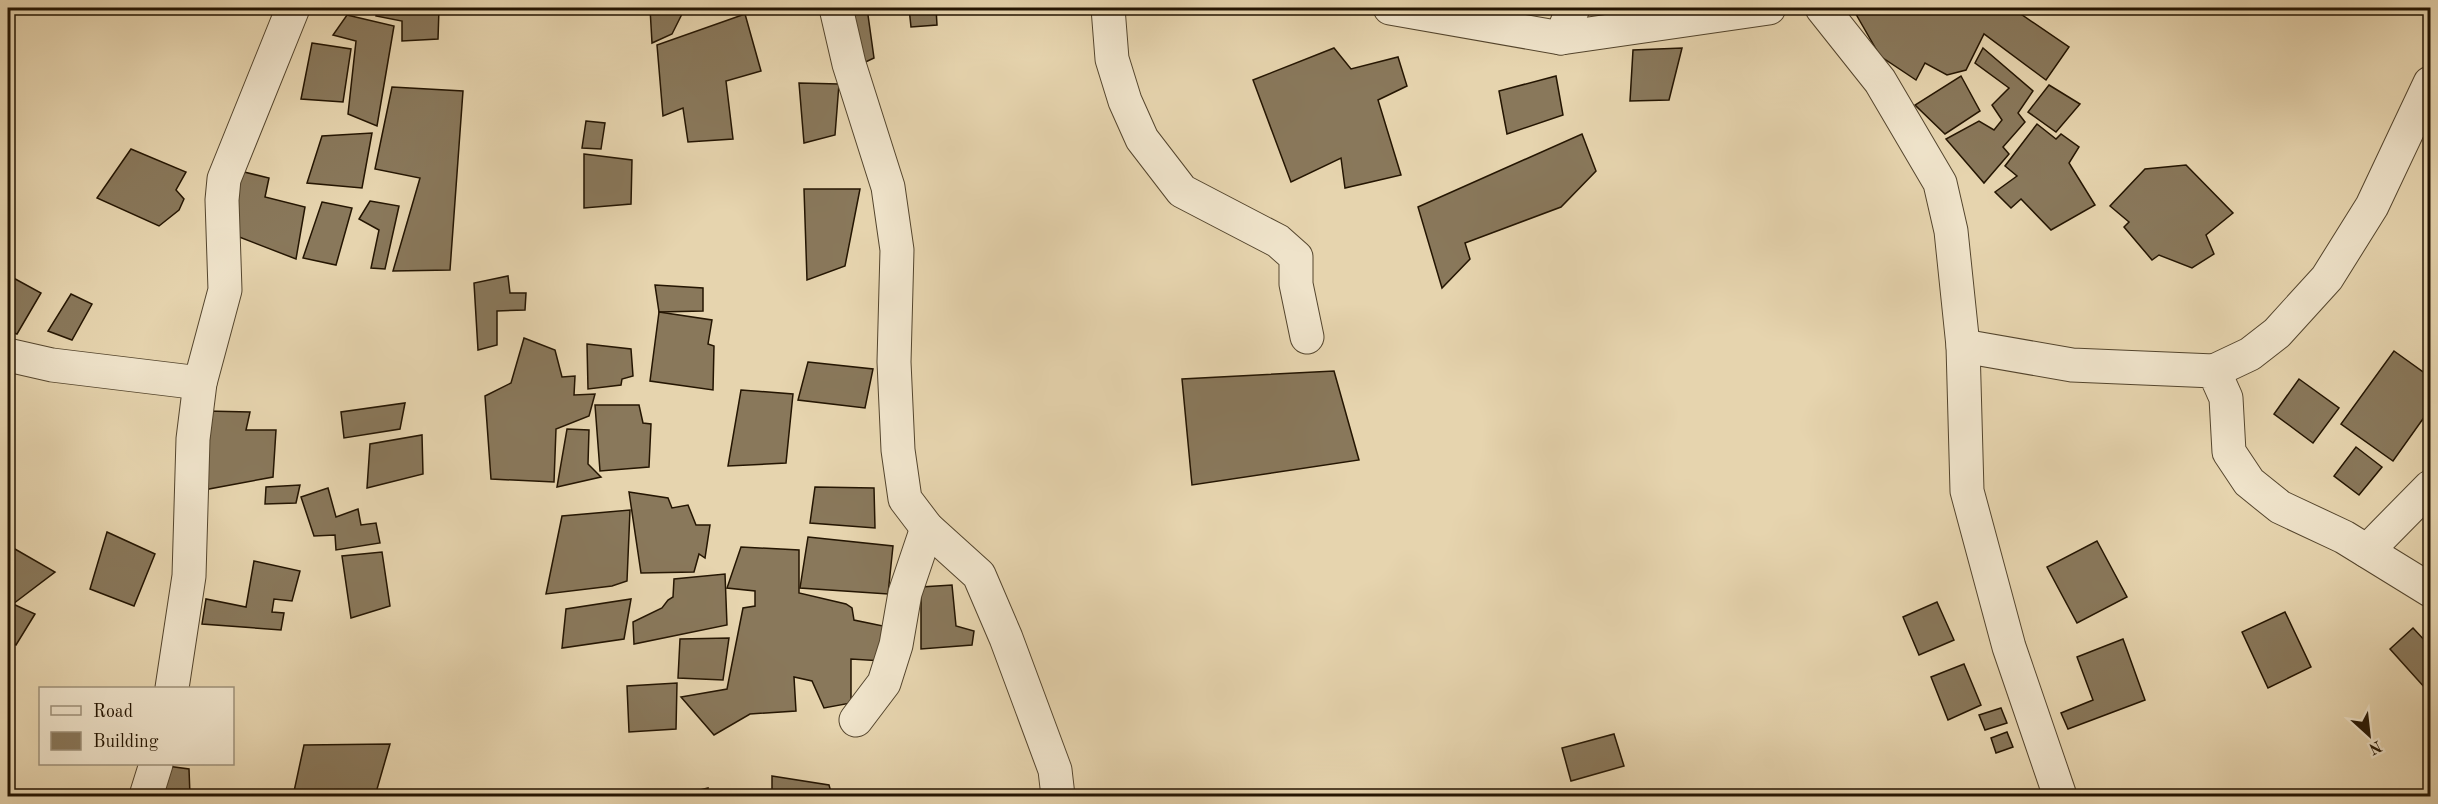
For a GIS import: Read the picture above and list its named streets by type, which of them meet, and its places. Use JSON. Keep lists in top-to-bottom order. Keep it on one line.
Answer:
{"legend":["Road","Building"],"north":"bottom right"}
